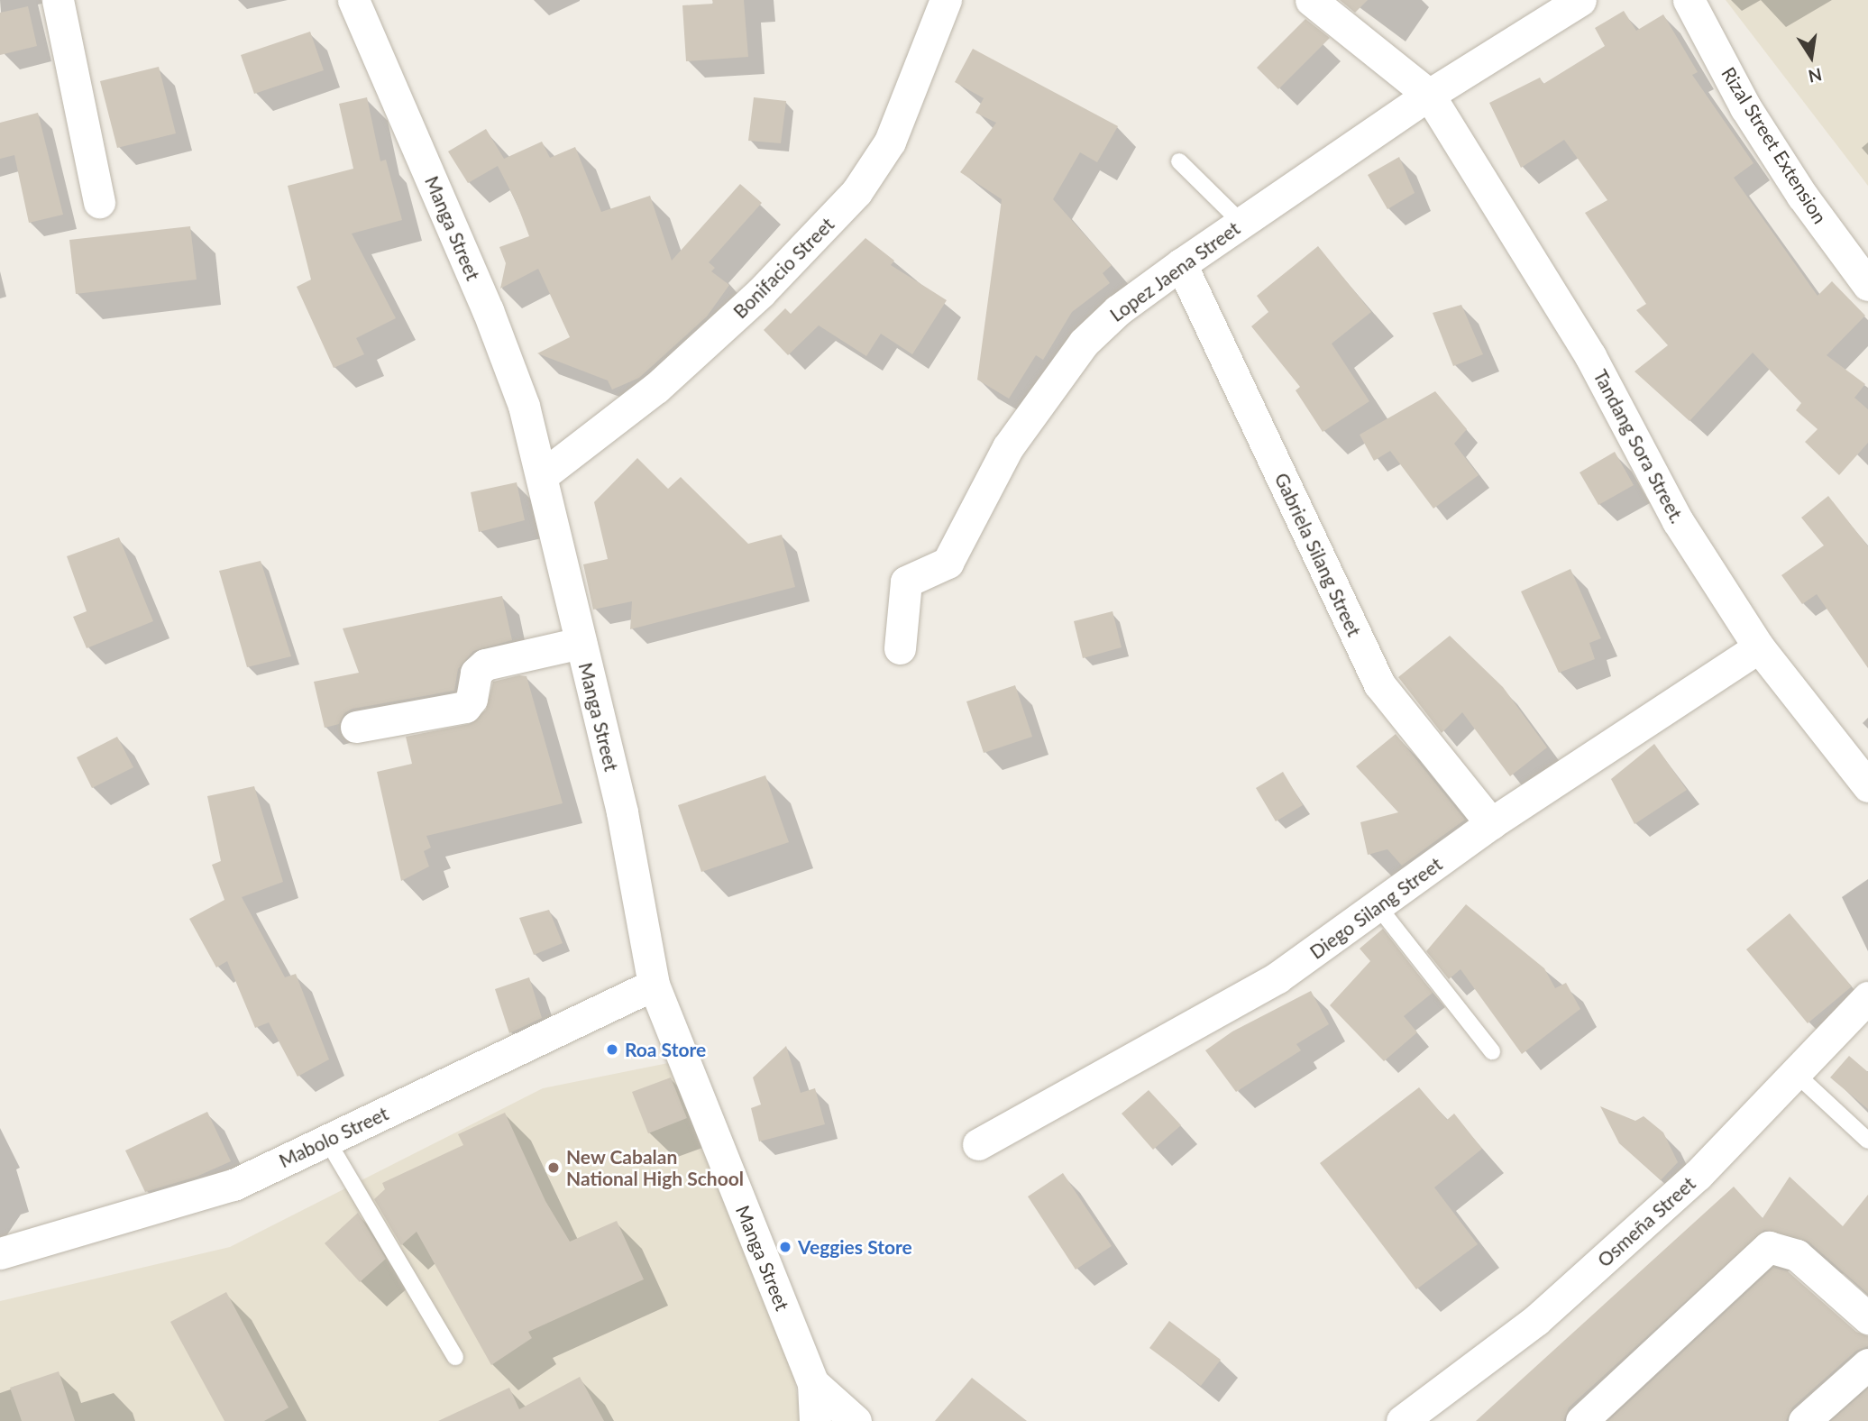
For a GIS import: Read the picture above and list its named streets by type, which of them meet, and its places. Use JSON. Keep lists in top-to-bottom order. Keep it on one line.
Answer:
{"streets":{"street":["Rizal Street Extension","Manga Street","Bonifacio Street","Lopez Jaena Street","Tandang Sora Street.","Gabriela Silang Street","Diego Silang Street","Mabolo Street","Osmeña Street"]},"crossings":[["Manga Street","Bonifacio Street"],["Manga Street","Mabolo Street"],["Lopez Jaena Street","Tandang Sora Street."],["Lopez Jaena Street","Gabriela Silang Street"],["Tandang Sora Street.","Diego Silang Street"],["Gabriela Silang Street","Diego Silang Street"]],"places":["Roa Store","New Cabalan National High School","Veggies Store"],"north":"bottom"}
